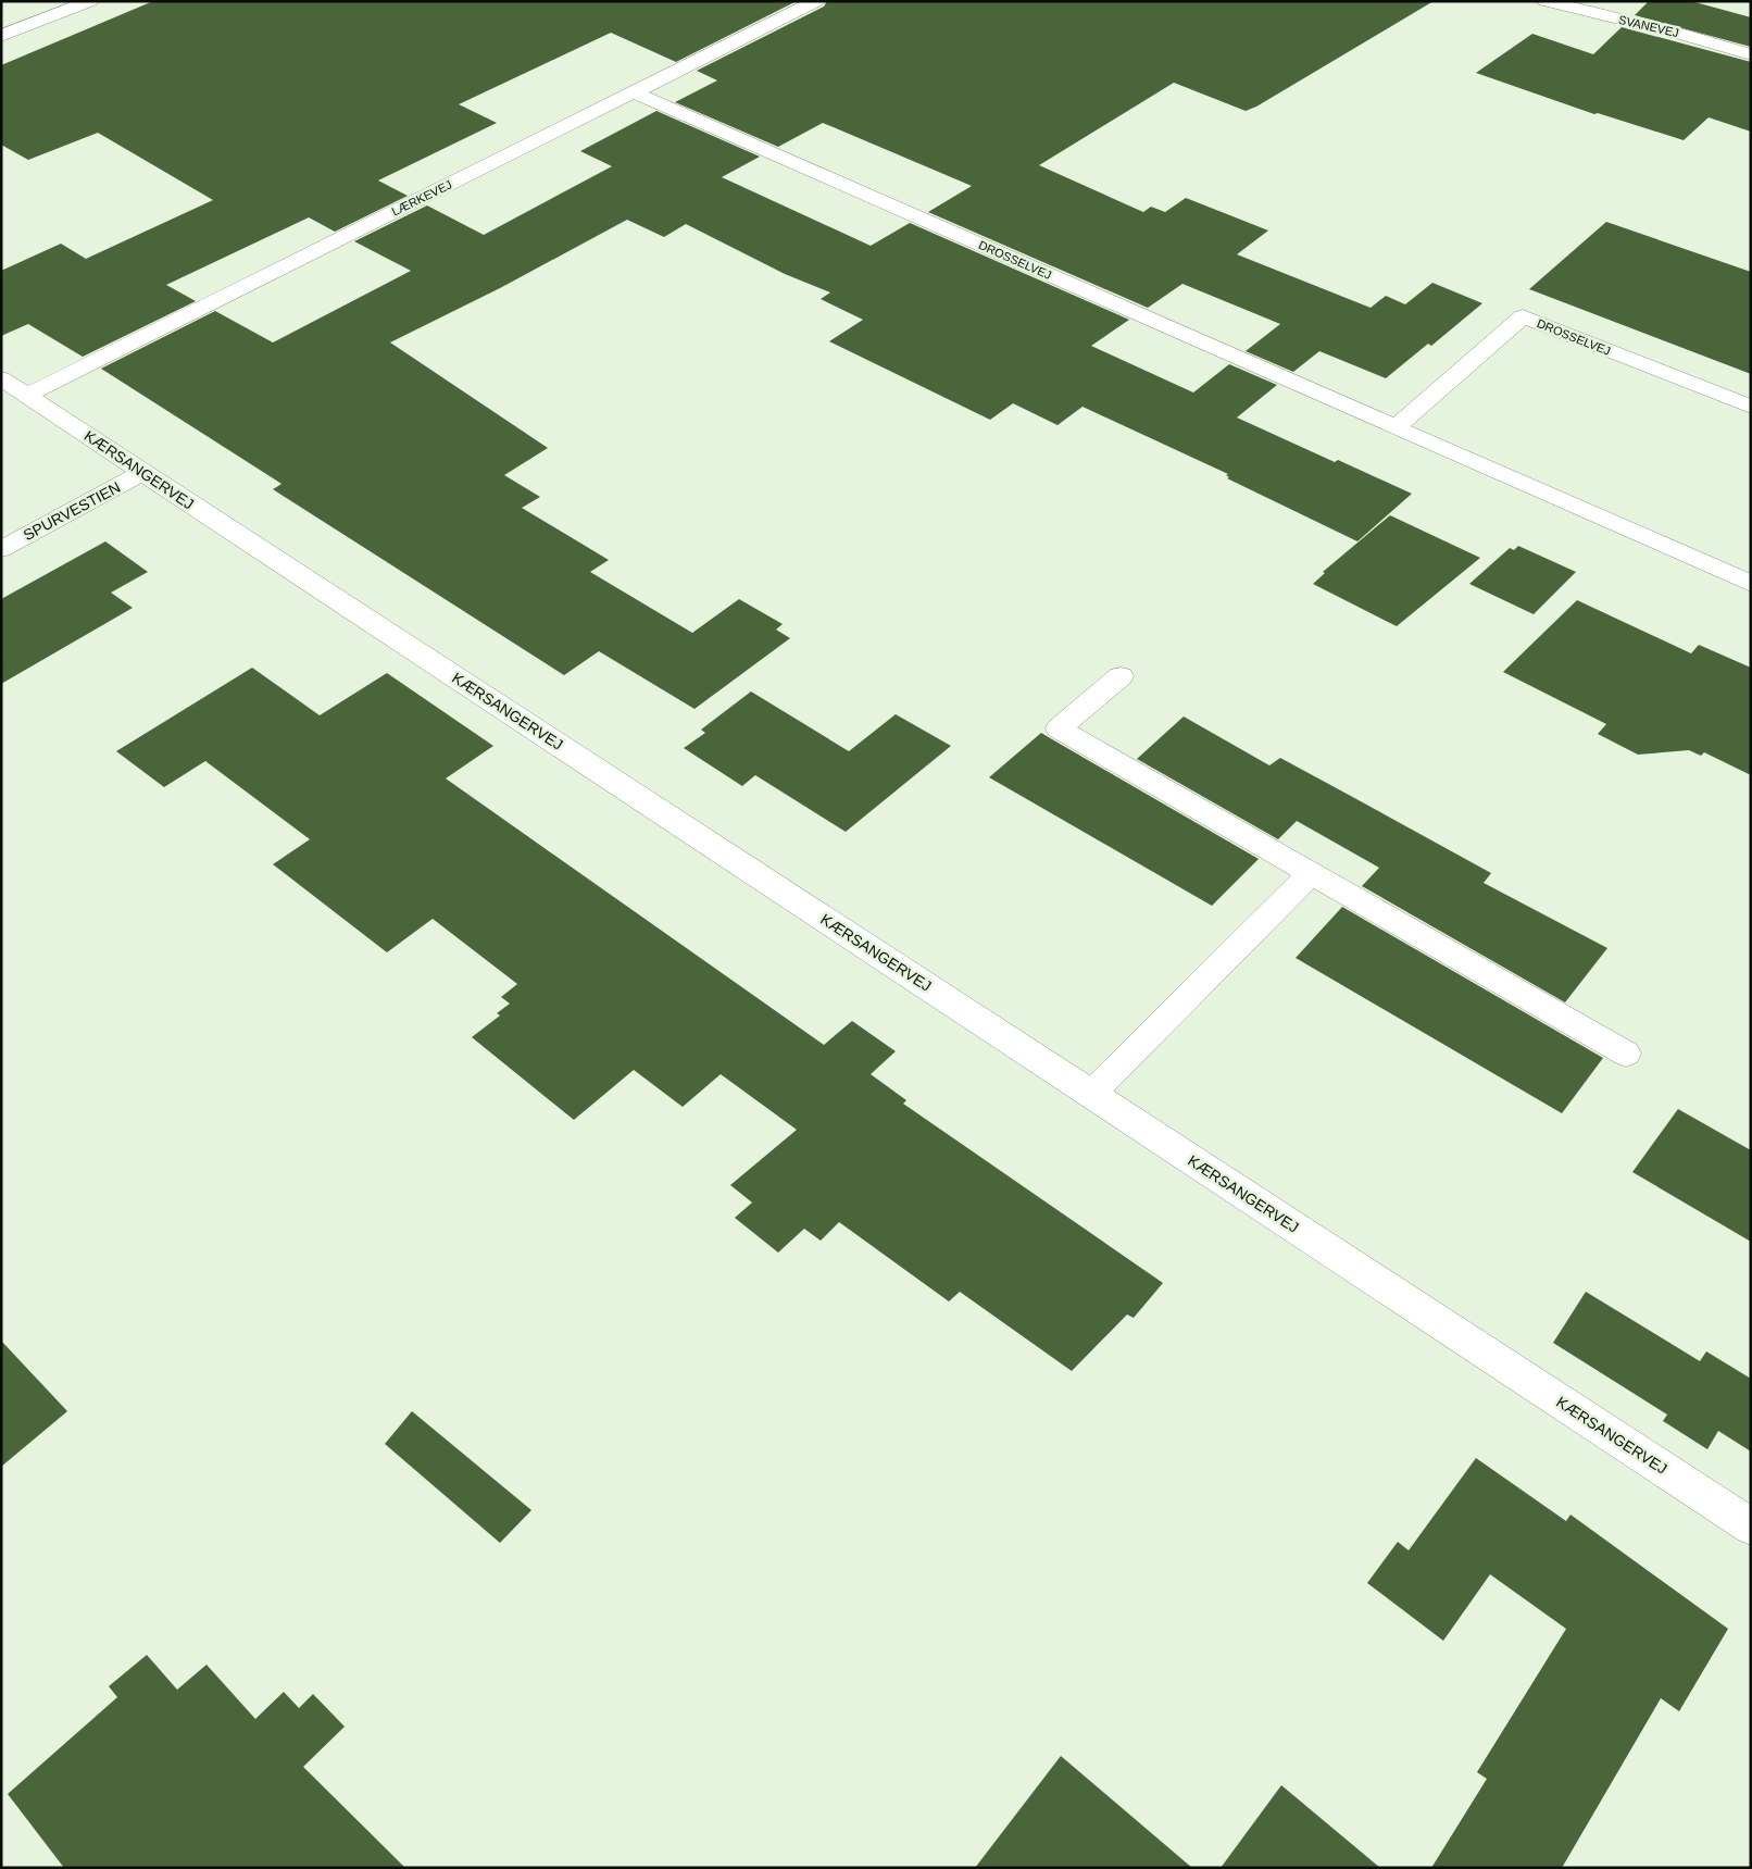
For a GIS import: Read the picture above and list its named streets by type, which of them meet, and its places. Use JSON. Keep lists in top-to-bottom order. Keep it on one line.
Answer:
{"streets":{"street":["SVANEVEJ","LÆRKEVEJ","DROSSELVEJ","KÆRSANGERVEJ","SPURVESTIEN"]},"crossings":[["LÆRKEVEJ","DROSSELVEJ"],["LÆRKEVEJ","KÆRSANGERVEJ"],["KÆRSANGERVEJ","SPURVESTIEN"]]}
